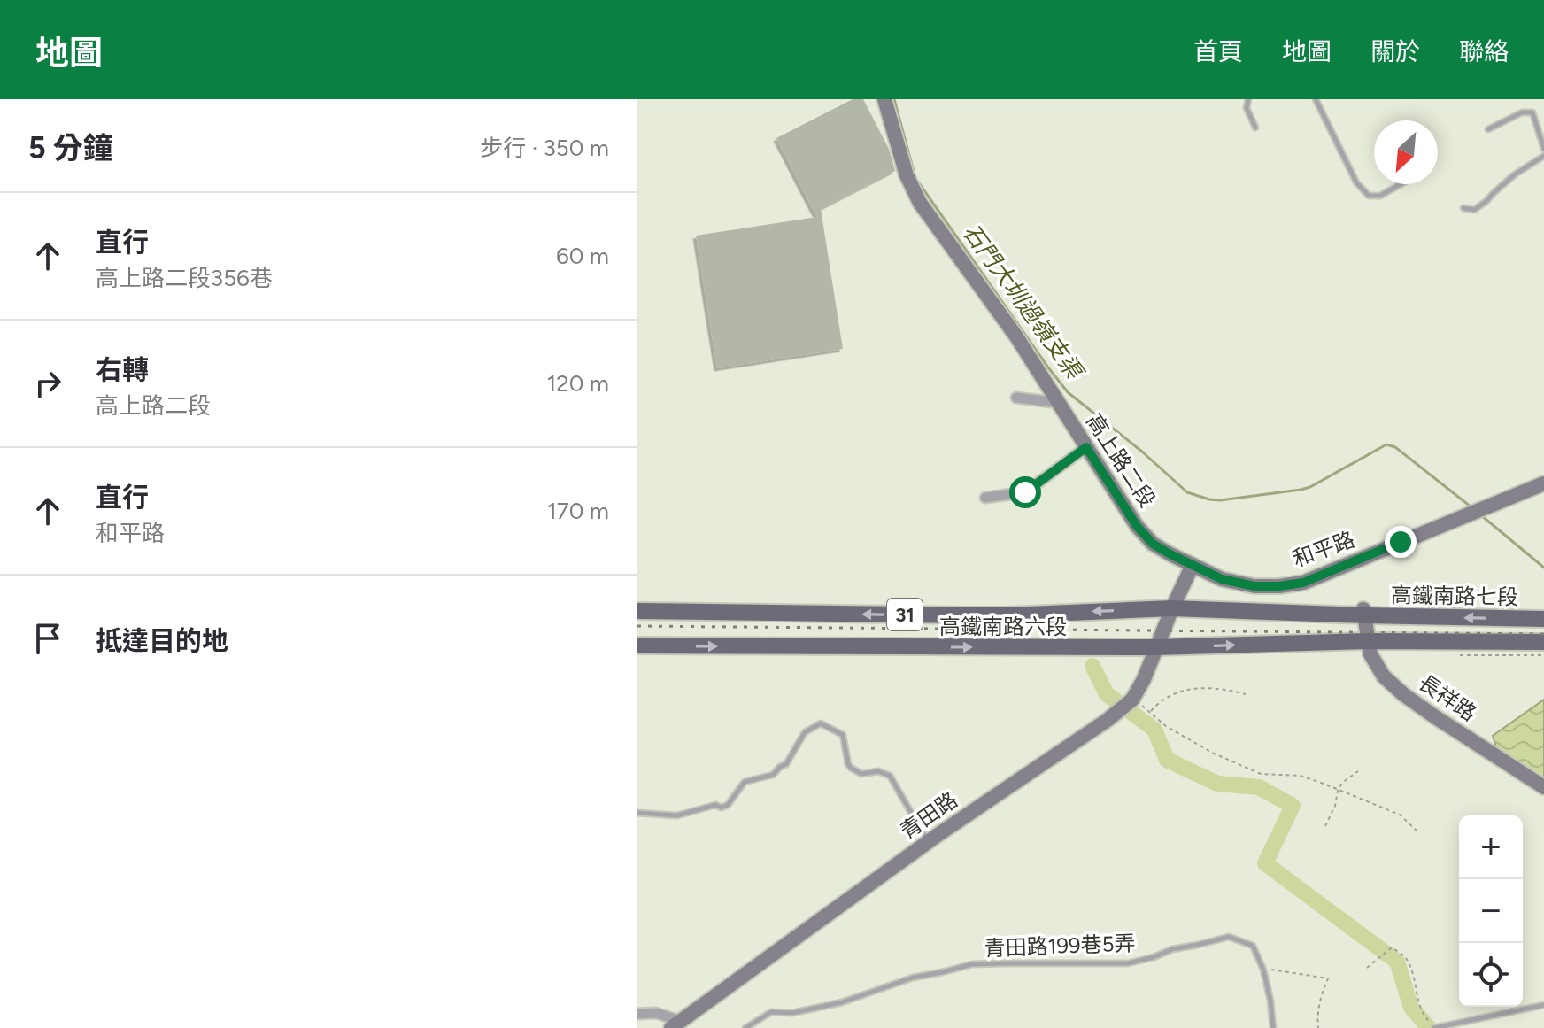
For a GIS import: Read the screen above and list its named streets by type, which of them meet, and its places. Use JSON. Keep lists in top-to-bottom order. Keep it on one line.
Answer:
{"streets":{"main road":["高鐵南路七段","31","高鐵南路六段"],"street":["高上路二段","和平路","長祥路","青田路"],"lane":["青田路199巷5弄"]},"crossings":[["高上路二段","和平路"],["高鐵南路七段","高鐵南路六段"],["高鐵南路七段","長祥路"],["31","高鐵南路六段"],["31","長祥路"],["高鐵南路六段","長祥路"],["高鐵南路六段","青田路"]],"water":["石門大圳過嶺支渠"],"north":"bottom left","page":{"header":"地圖","nav":["首頁","地圖","關於","聯絡"],"heading":["5 分鐘","步行 · 350 m"],"list":[["直行","高上路二段356巷","60 m"],["右轉","高上路二段","120 m"],["直行","和平路","170 m"],"抵達目的地"],"map_buttons":["+","−"]}}
